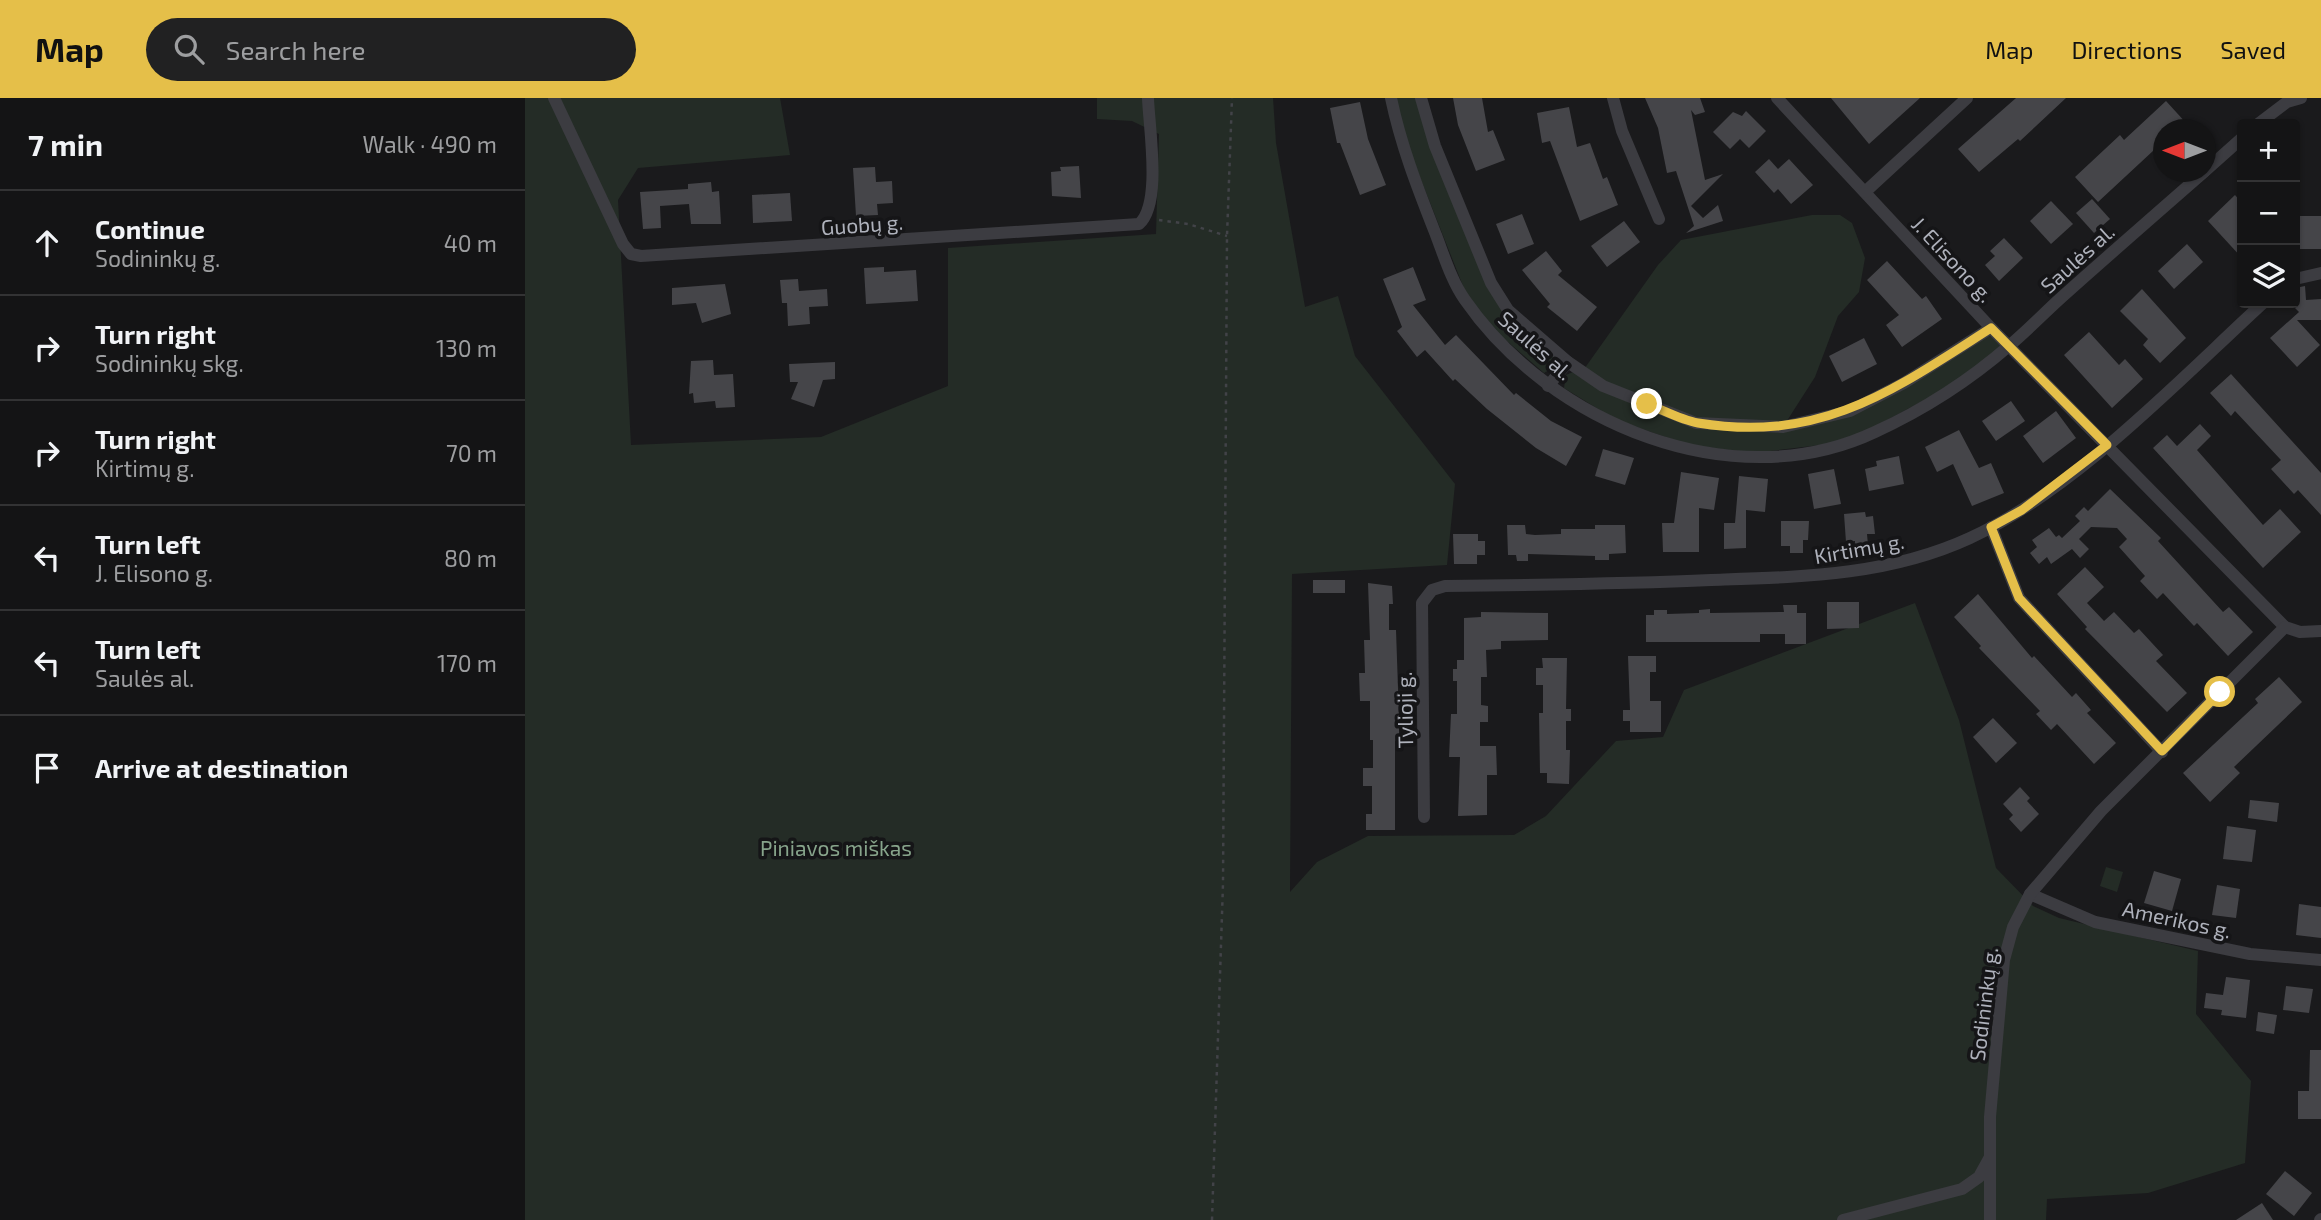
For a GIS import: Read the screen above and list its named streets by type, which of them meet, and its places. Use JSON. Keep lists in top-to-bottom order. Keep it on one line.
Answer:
{"streets":{"street":["Guobų g.","Saulės al.","J. Elisono g.","Kirtimų g.","Tylioji g.","Amerikos g.","Sodininkų g."]},"crossings":[["Saulės al.","J. Elisono g."],["J. Elisono g.","Kirtimų g."],["J. Elisono g.","Sodininkų g."],["Kirtimų g.","Tylioji g."],["Amerikos g.","Sodininkų g."]],"parks":["Piniavos miškas"],"north":"left","page":{"header":"Map","search":"Search here","nav":["Map","Directions","Saved"],"heading":["7 min","Walk · 490 m"],"map_buttons":["+","−"],"list":[["Continue","Sodininkų g.","40 m"],["Turn right","Sodininkų skg.","130 m"],["Turn right","Kirtimų g.","70 m"],["Turn left","J. Elisono g.","80 m"],["Turn left","Saulės al.","170 m"],"Arrive at destination"]}}
